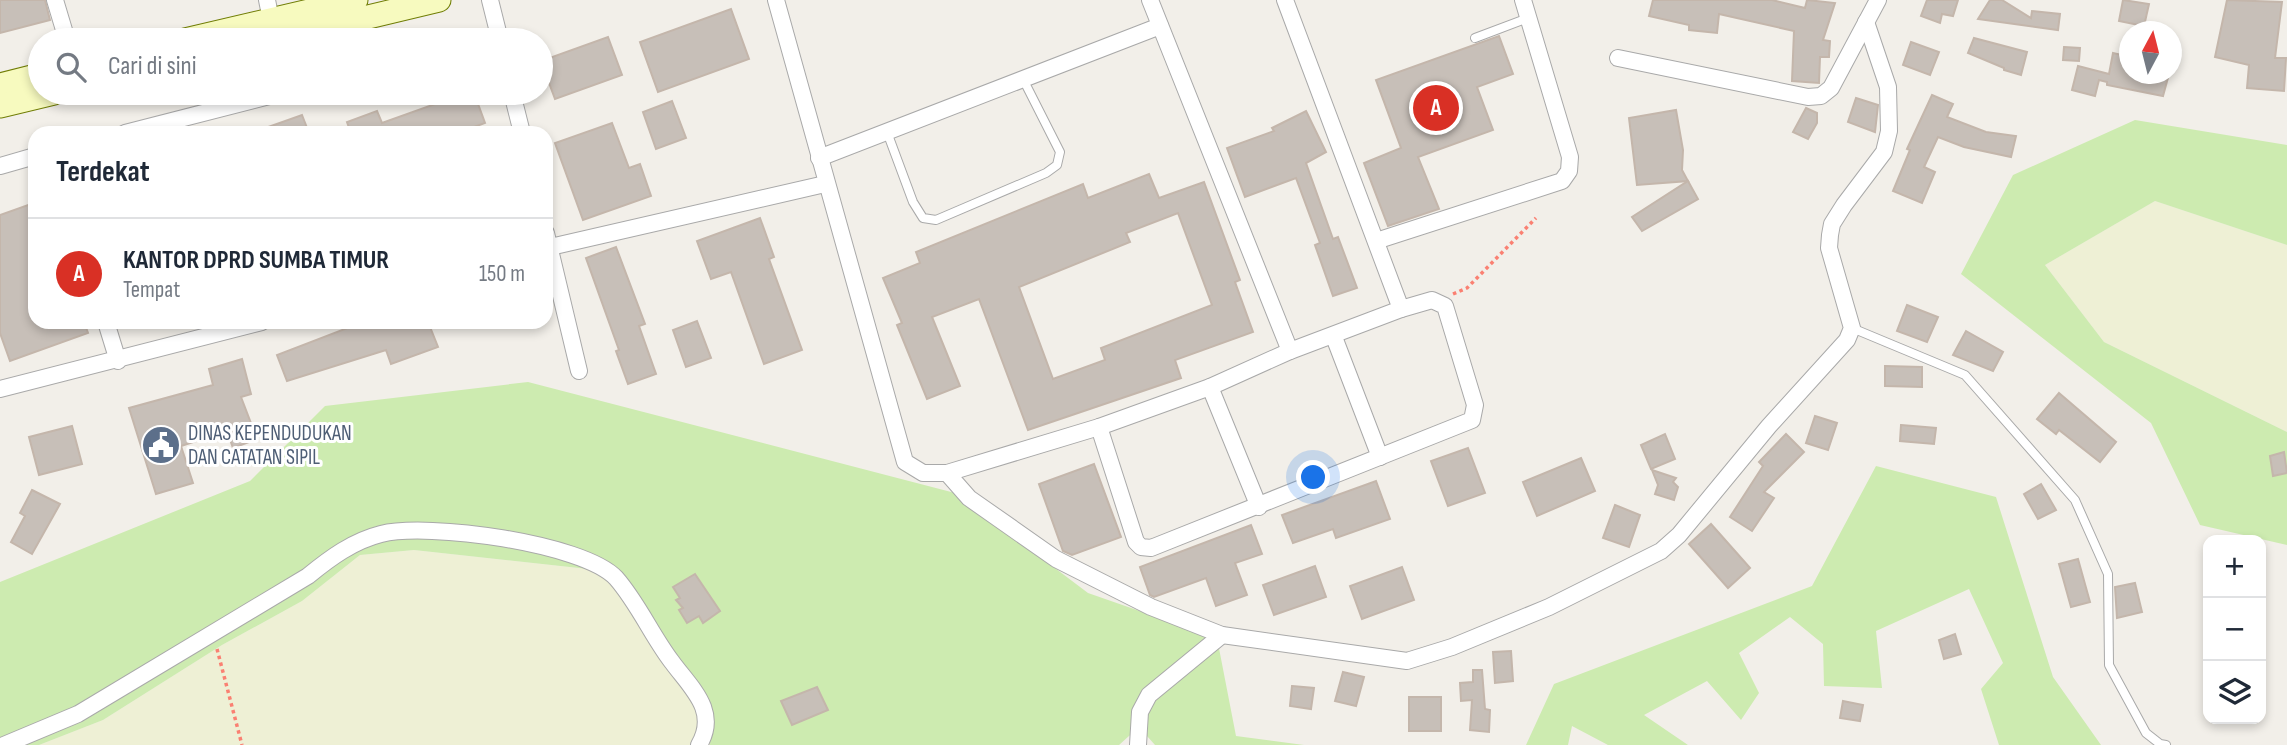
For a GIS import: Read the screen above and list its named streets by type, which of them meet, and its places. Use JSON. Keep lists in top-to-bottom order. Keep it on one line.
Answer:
{"places":{"public building":["DINAS KEPENDUDUKAN DAN CATATAN SIPIL"]},"north":"top","page":{"search":"Cari di sini","pins":"A","heading":"Terdekat","list":[{"mark":"A","name":"KANTOR DPRD SUMBA TIMUR","note":"Tempat","value":"150 m"}],"map_buttons":["+","−"]}}
